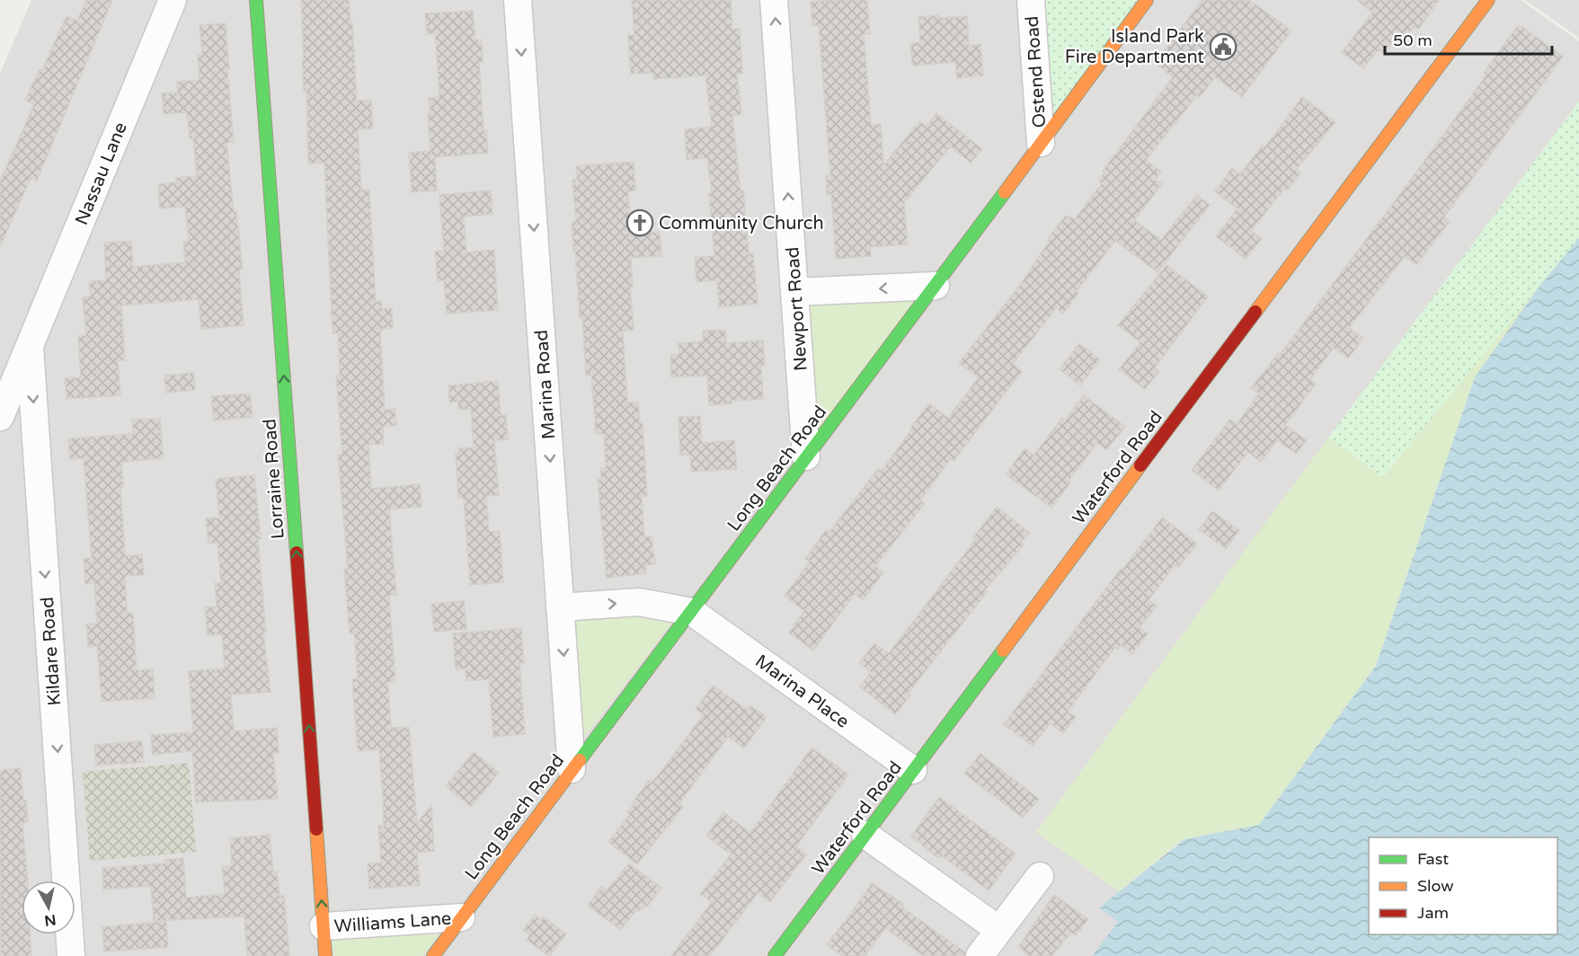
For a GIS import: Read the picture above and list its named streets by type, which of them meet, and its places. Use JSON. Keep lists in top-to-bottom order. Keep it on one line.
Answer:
{"streets":{"street":["Ostend Road","Nassau Lane","Newport Road","Marina Road","Waterford Road","Long Beach Road","Lorraine Road","Kildare Road","Marina Place","Williams Lane"]},"crossings":[["Ostend Road","Long Beach Road"],["Nassau Lane","Kildare Road"],["Newport Road","Long Beach Road"],["Marina Road","Long Beach Road"],["Waterford Road","Marina Place"],["Long Beach Road","Marina Place"],["Long Beach Road","Williams Lane"],["Lorraine Road","Williams Lane"]],"one_way":["Newport Road","Marina Road","Lorraine Road","Kildare Road"],"places":{"public building":["Island Park Fire Department"],"church":["Community Church"]},"legend":["Fast","Slow","Jam"],"scale_bar":"50 m","north":"bottom"}
